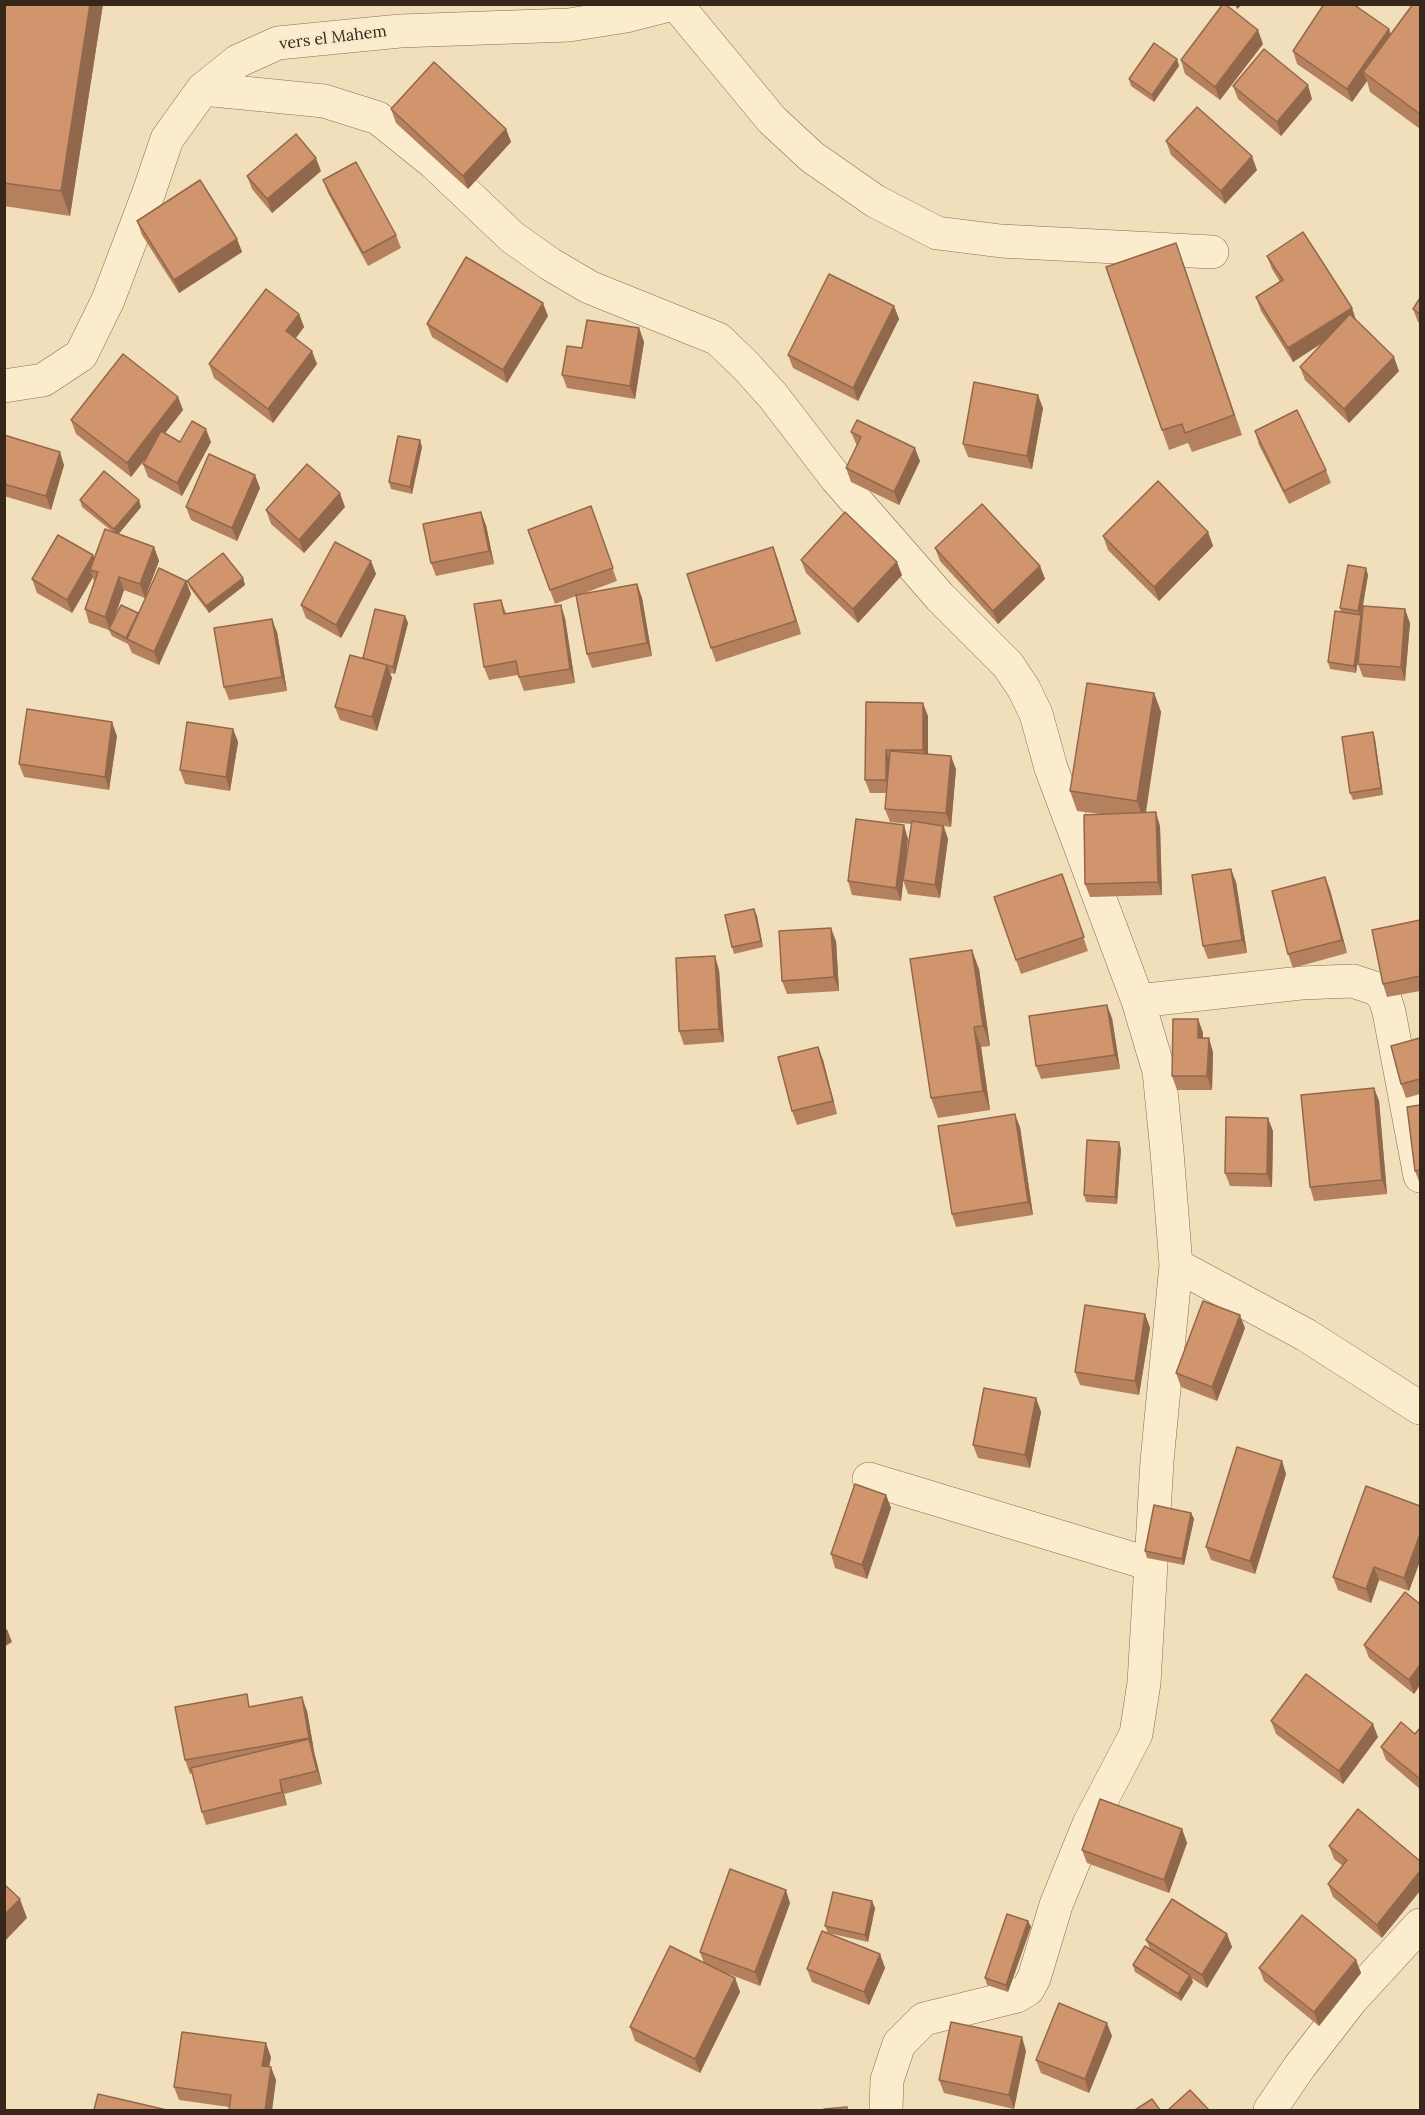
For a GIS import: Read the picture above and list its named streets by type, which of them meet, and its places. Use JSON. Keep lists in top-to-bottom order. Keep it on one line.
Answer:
{"streets":{"street":["vers el Mahem"]}}
